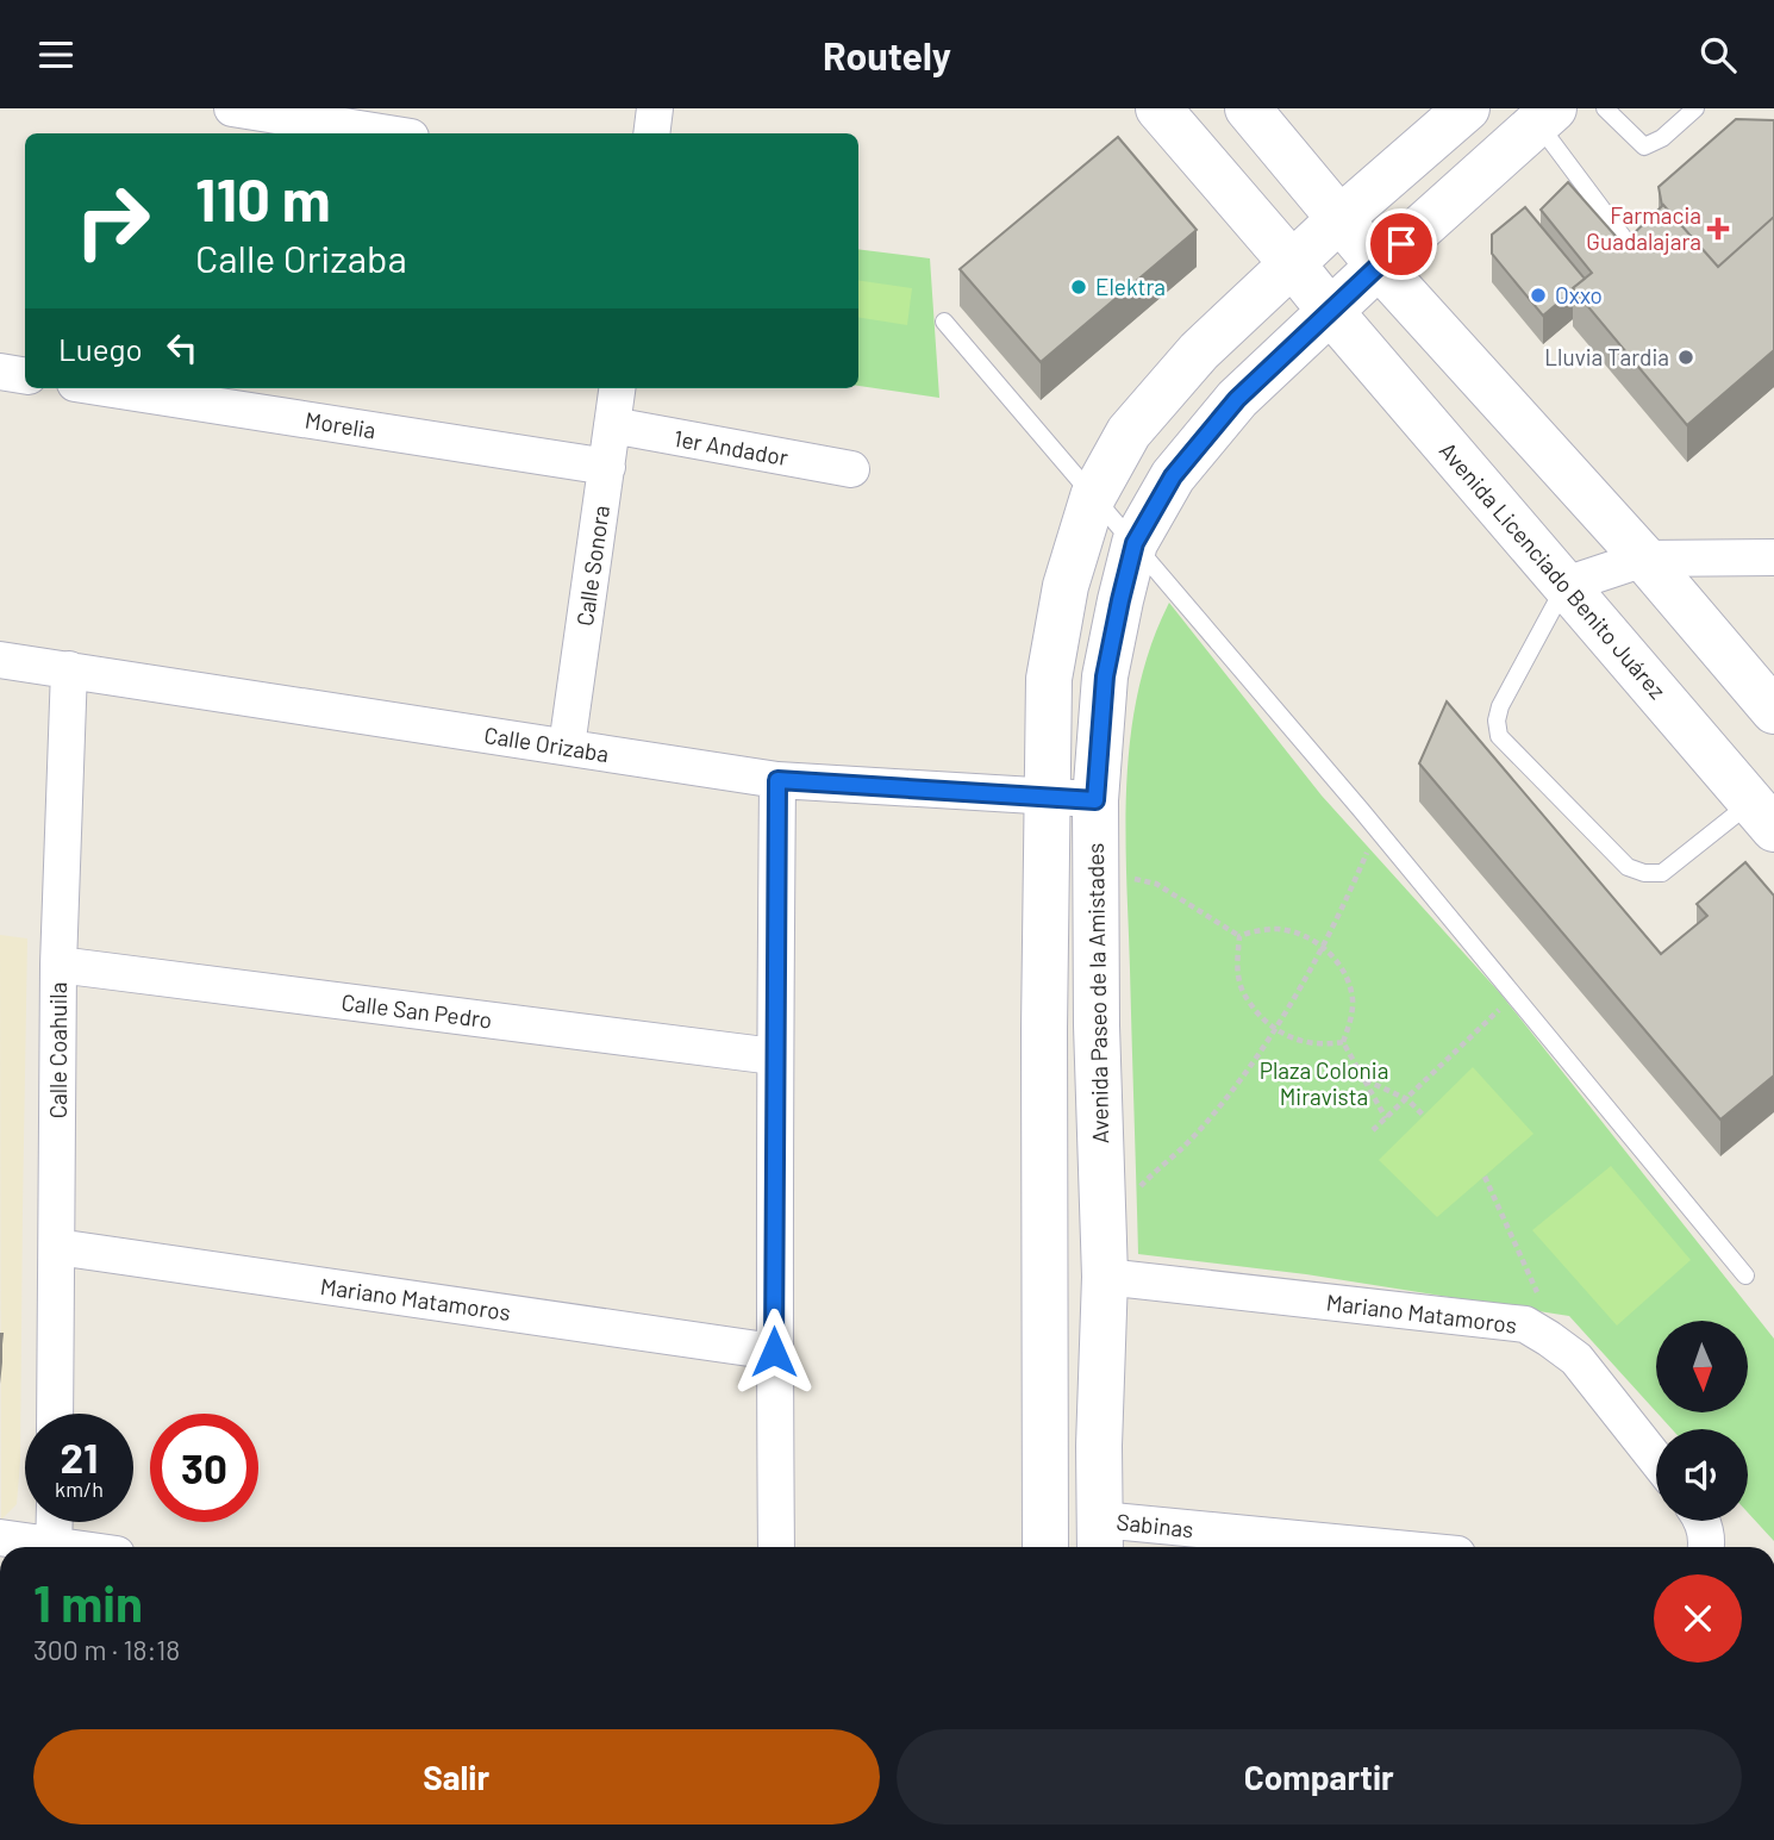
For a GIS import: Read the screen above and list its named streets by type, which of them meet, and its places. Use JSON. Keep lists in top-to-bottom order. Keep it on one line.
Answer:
{"streets":{"street":["Morelia","1er Andador","Calle Sonora","Avenida Licenciado Benito Juárez","Calle Orizaba","Avenida Paseo de la Amistades","Calle San Pedro","Calle Coahuila","Mariano Matamoros","Sabinas"]},"crossings":[["Morelia","Calle Sonora"],["1er Andador","Calle Sonora"],["Calle Sonora","Calle Orizaba"],["Avenida Licenciado Benito Juárez","Avenida Paseo de la Amistades"],["Calle Orizaba","Avenida Paseo de la Amistades"],["Calle Orizaba","Calle Coahuila"],["Avenida Paseo de la Amistades","Mariano Matamoros"],["Avenida Paseo de la Amistades","Sabinas"],["Calle San Pedro","Calle Coahuila"],["Calle Coahuila","Mariano Matamoros"]],"parks":["Plaza Colonia Miravista"],"places":{"health":["Farmacia Guadalajara"],"other":["Elektra","Oxxo","Lluvia Tardia"]},"north":"bottom","page":{"header":"Routely","turn":["110 m","Calle Orizaba"],"then":"Luego","speed":"21 km/h","limit":"30","heading":["1 min","300 m · 18:18"],"buttons":["Salir","Compartir"]}}
